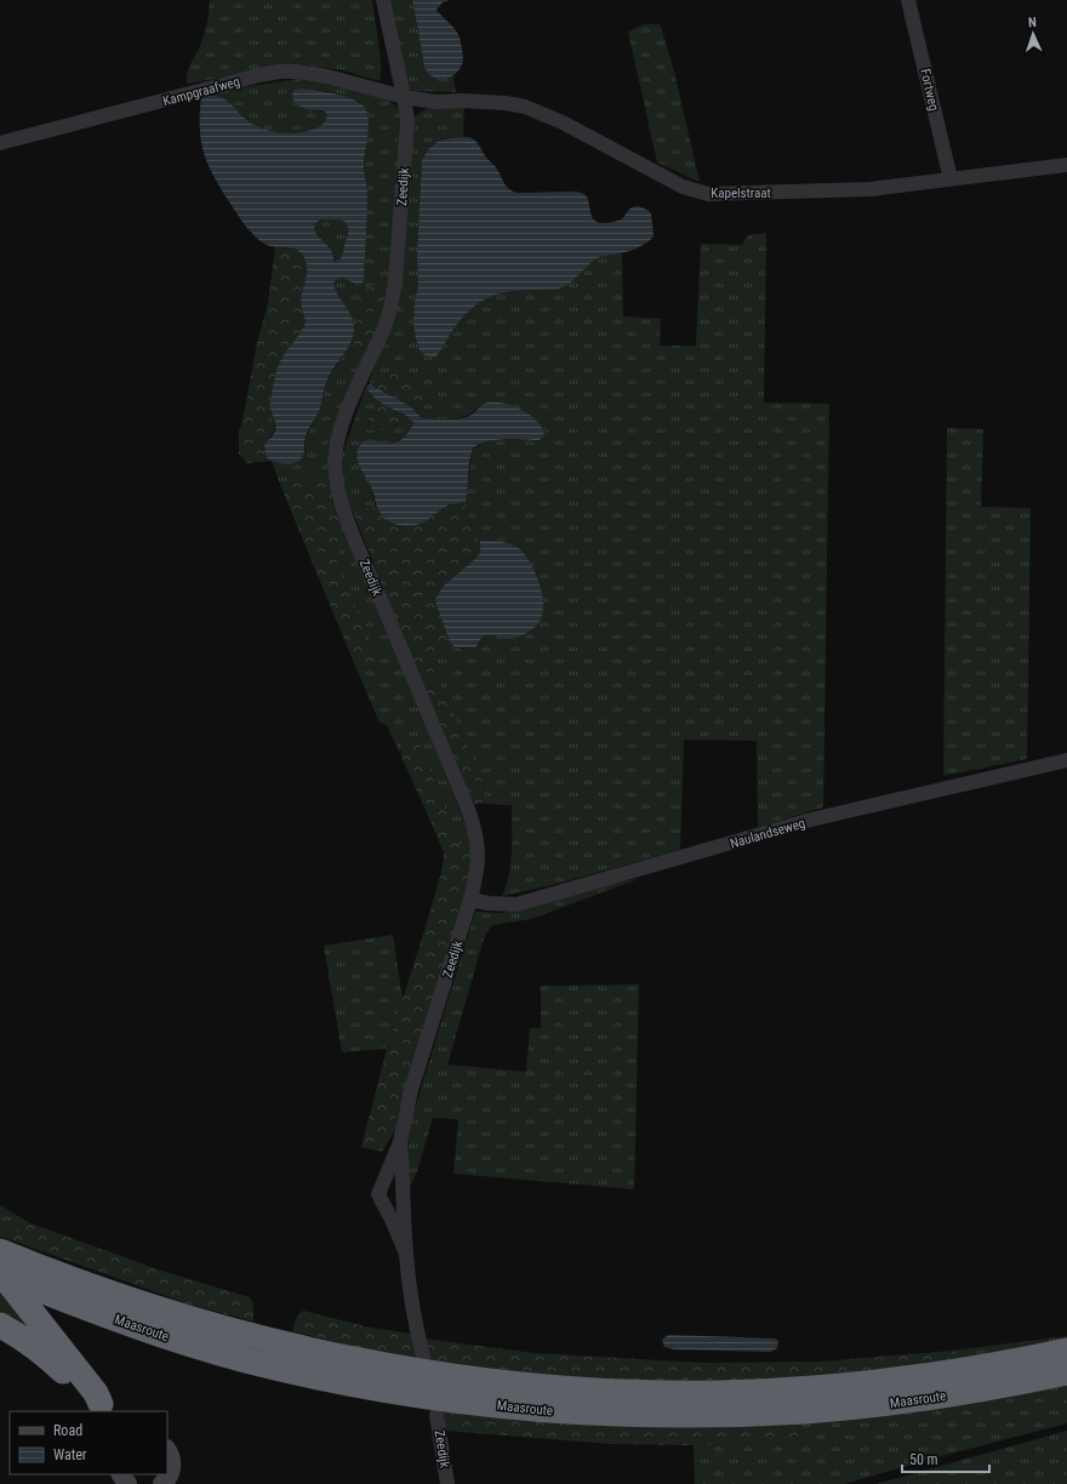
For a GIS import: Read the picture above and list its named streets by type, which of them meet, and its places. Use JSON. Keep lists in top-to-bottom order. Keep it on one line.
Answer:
{"streets":{"highway":["Maasroute"],"street":["Fortweg","Kampgraafweg","Zeedijk","Kapelstraat","Naulandseweg"]},"crossings":[["Fortweg","Kapelstraat"],["Kampgraafweg","Zeedijk"],["Kampgraafweg","Kapelstraat"],["Zeedijk","Kapelstraat"],["Zeedijk","Naulandseweg"]],"legend":["Road","Water"],"scale_bar":"50 m","north":"top"}
